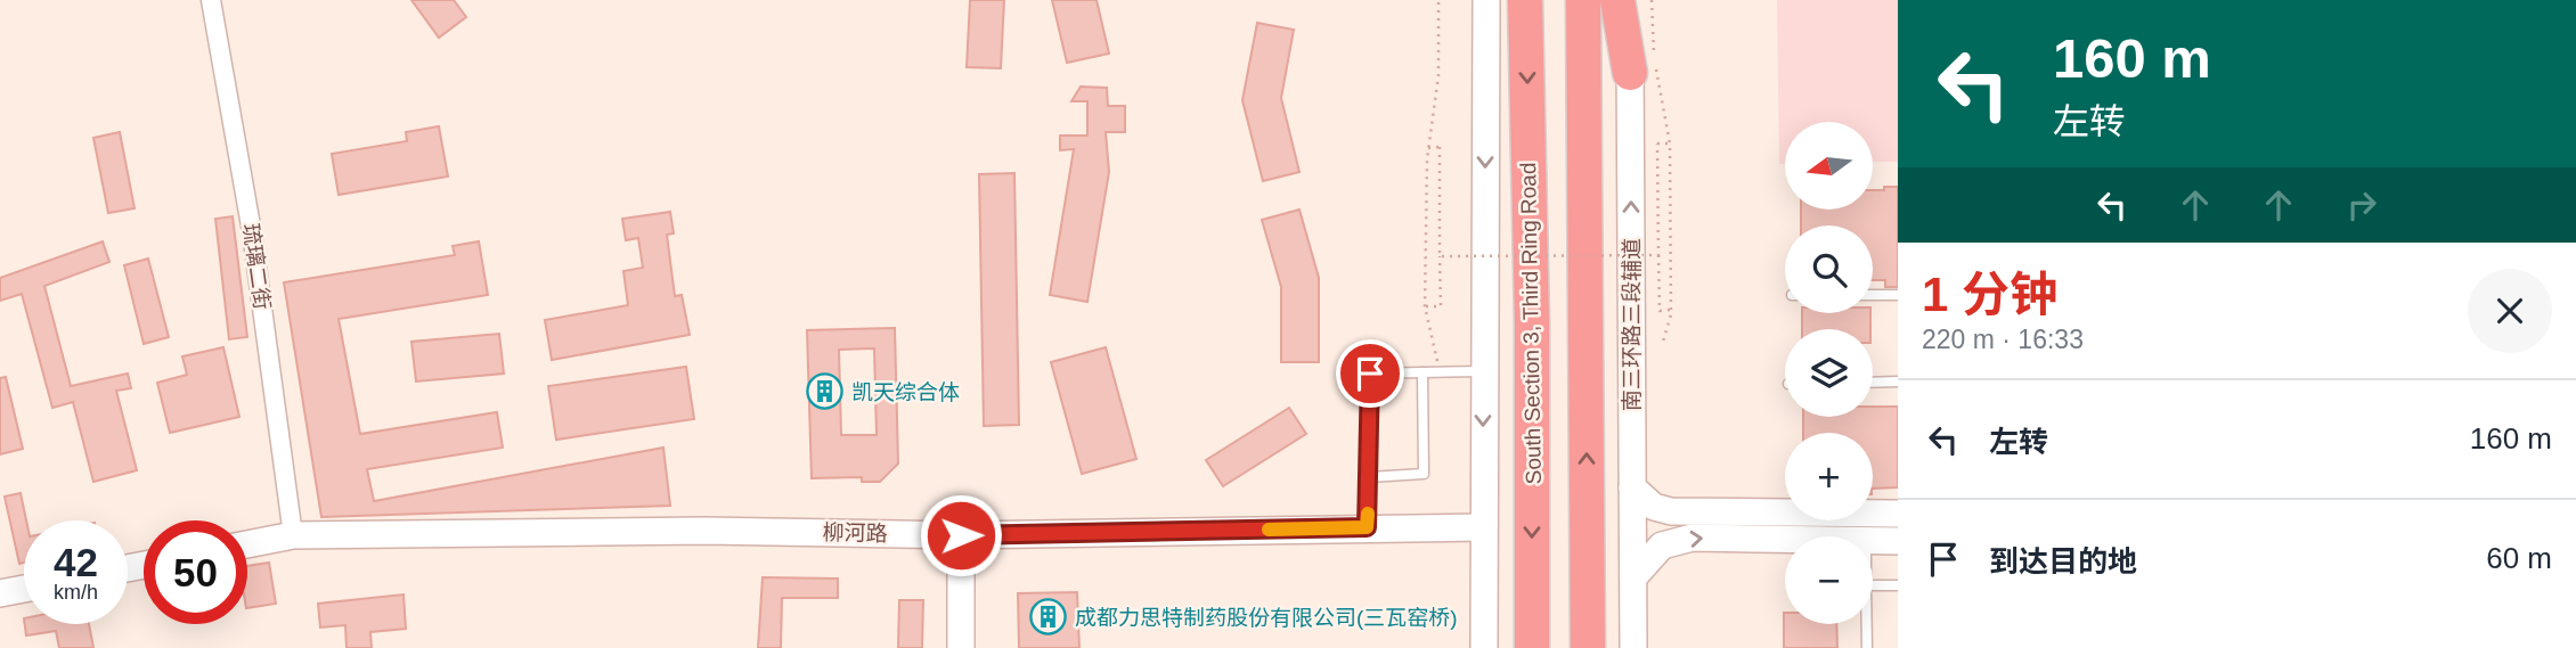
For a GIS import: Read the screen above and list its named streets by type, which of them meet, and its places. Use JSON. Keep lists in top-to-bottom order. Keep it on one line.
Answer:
{"streets":{"highway":["South Section 3, Third Ring Road"],"main road":["南三环路三段辅道","柳河路"],"street":["琉璃二街"]},"crossings":[["琉璃二街","柳河路"]],"places":{"building":["凯天综合体","成都力思特制药股份有限公司(三瓦窑桥)"]},"north":"left","page":{"turn":["160 m","左转"],"map_buttons":["+","−"],"heading":["1 分钟","220 m · 16:33"],"list":[{"name":"左转","value":"160 m"},{"name":"到达目的地","value":"60 m"}],"speed":"42 km/h","limit":"50"}}
